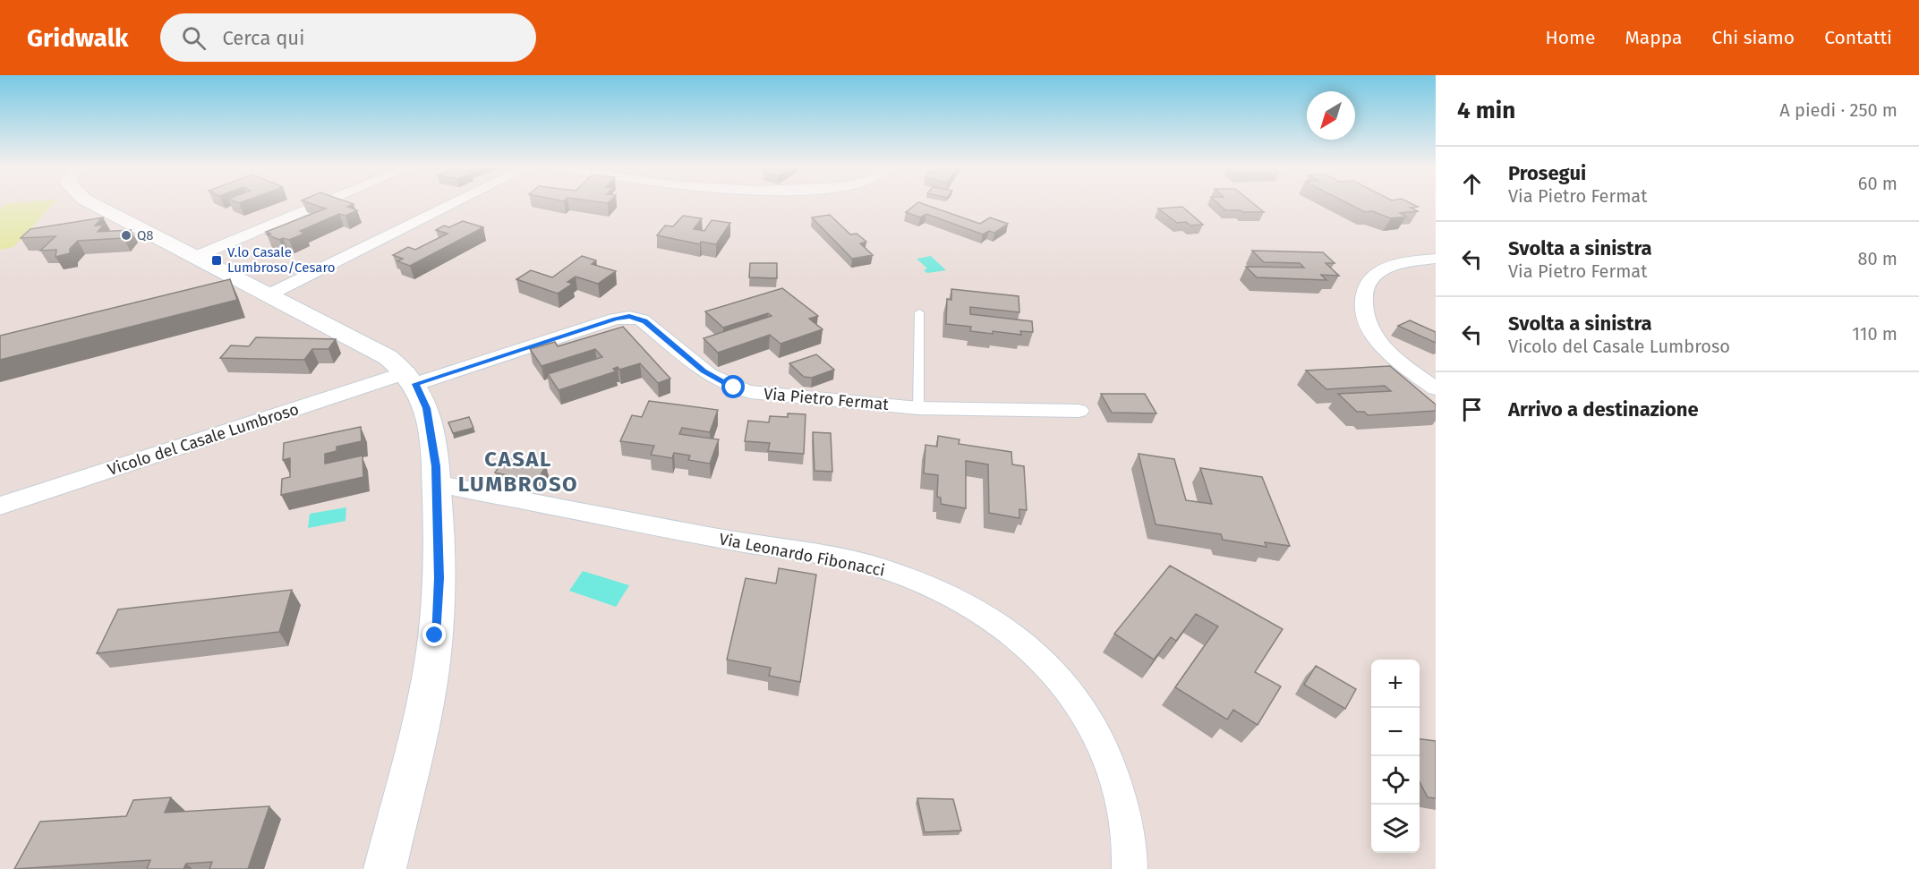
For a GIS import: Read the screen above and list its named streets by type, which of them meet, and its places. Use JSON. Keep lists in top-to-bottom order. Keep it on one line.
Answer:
{"streets":{"street":["Via Pietro Fermat","Vicolo del Casale Lumbroso","Via Leonardo Fibonacci"]},"crossings":[["Via Pietro Fermat","Vicolo del Casale Lumbroso"]],"districts":["CASAL LUMBROSO"],"places":{"other":["Q8"],"transit":["V.lo Casale Lumbroso/Cesaro"]},"north":"bottom left","page":{"header":"Gridwalk","search":"Cerca qui","nav":["Home","Mappa","Chi siamo","Contatti"],"heading":["4 min","A piedi · 250 m"],"list":[["Prosegui","Via Pietro Fermat","60 m"],["Svolta a sinistra","Via Pietro Fermat","80 m"],["Svolta a sinistra","Vicolo del Casale Lumbroso","110 m"],"Arrivo a destinazione"],"map_buttons":["+","−"]}}
